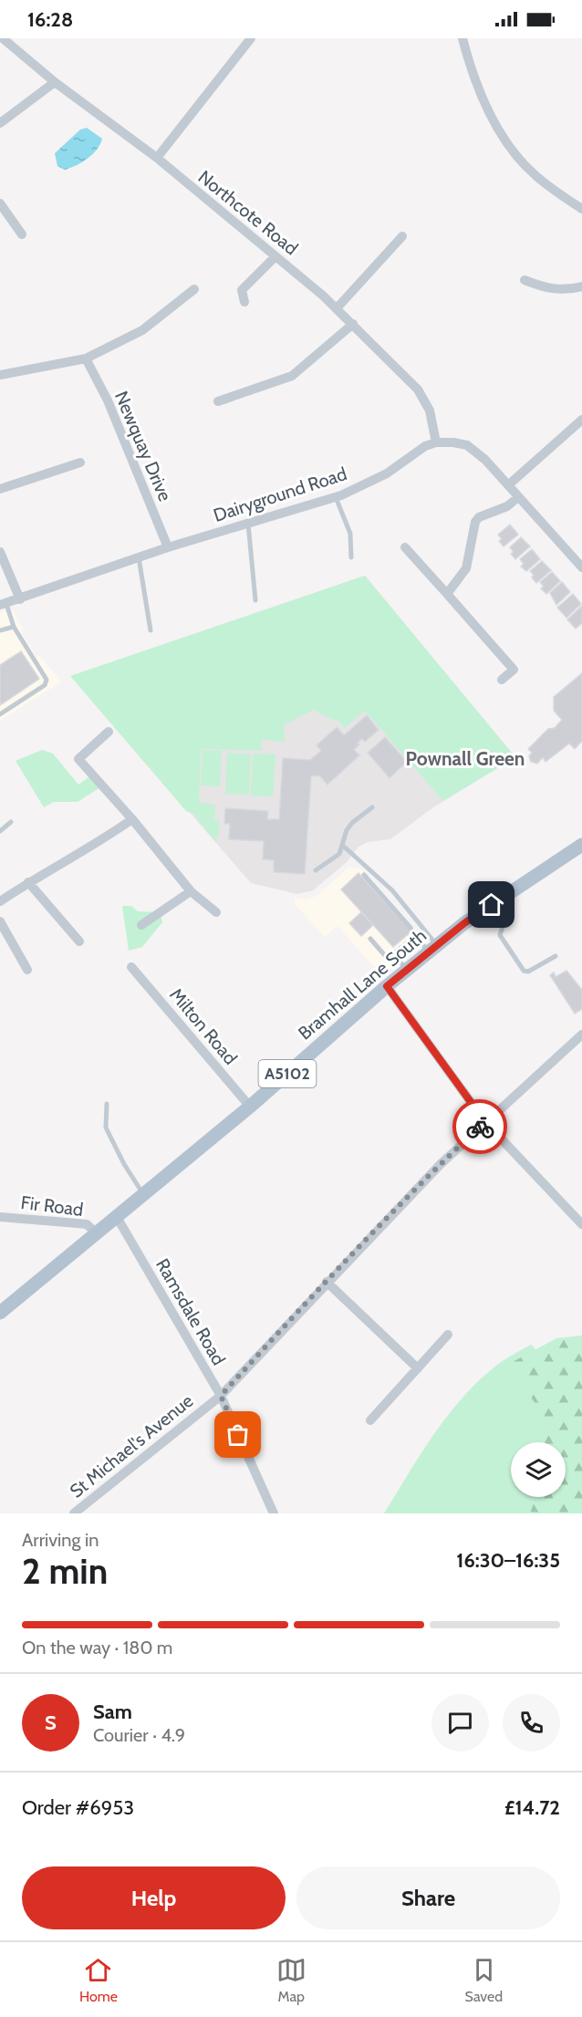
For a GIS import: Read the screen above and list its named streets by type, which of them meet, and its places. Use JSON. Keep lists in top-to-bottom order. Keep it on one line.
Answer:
{"streets":{"main road":["Bramhall Lane South","A5102"],"street":["Northcote Road","Newquay Drive","Dairyground Road","Milton Road","Fir Road","Ramsdale Road","St Michael's Avenue"]},"crossings":[["Northcote Road","Dairyground Road"],["Newquay Drive","Dairyground Road"],["Bramhall Lane South","Milton Road"],["Bramhall Lane South","Fir Road"],["Bramhall Lane South","Ramsdale Road"],["Ramsdale Road","St Michael's Avenue"]],"districts":["Pownall Green"],"page":{"status":"16:28","heading":["2 min","Arriving in","16:30–16:35"],"panel":["Sam","Courier · 4.9","Order #6953","£14.72"],"bar":"On the way · 180 m","round":"S","buttons":["Help","Share"],"tabs":["Home","Map","Saved"]}}
